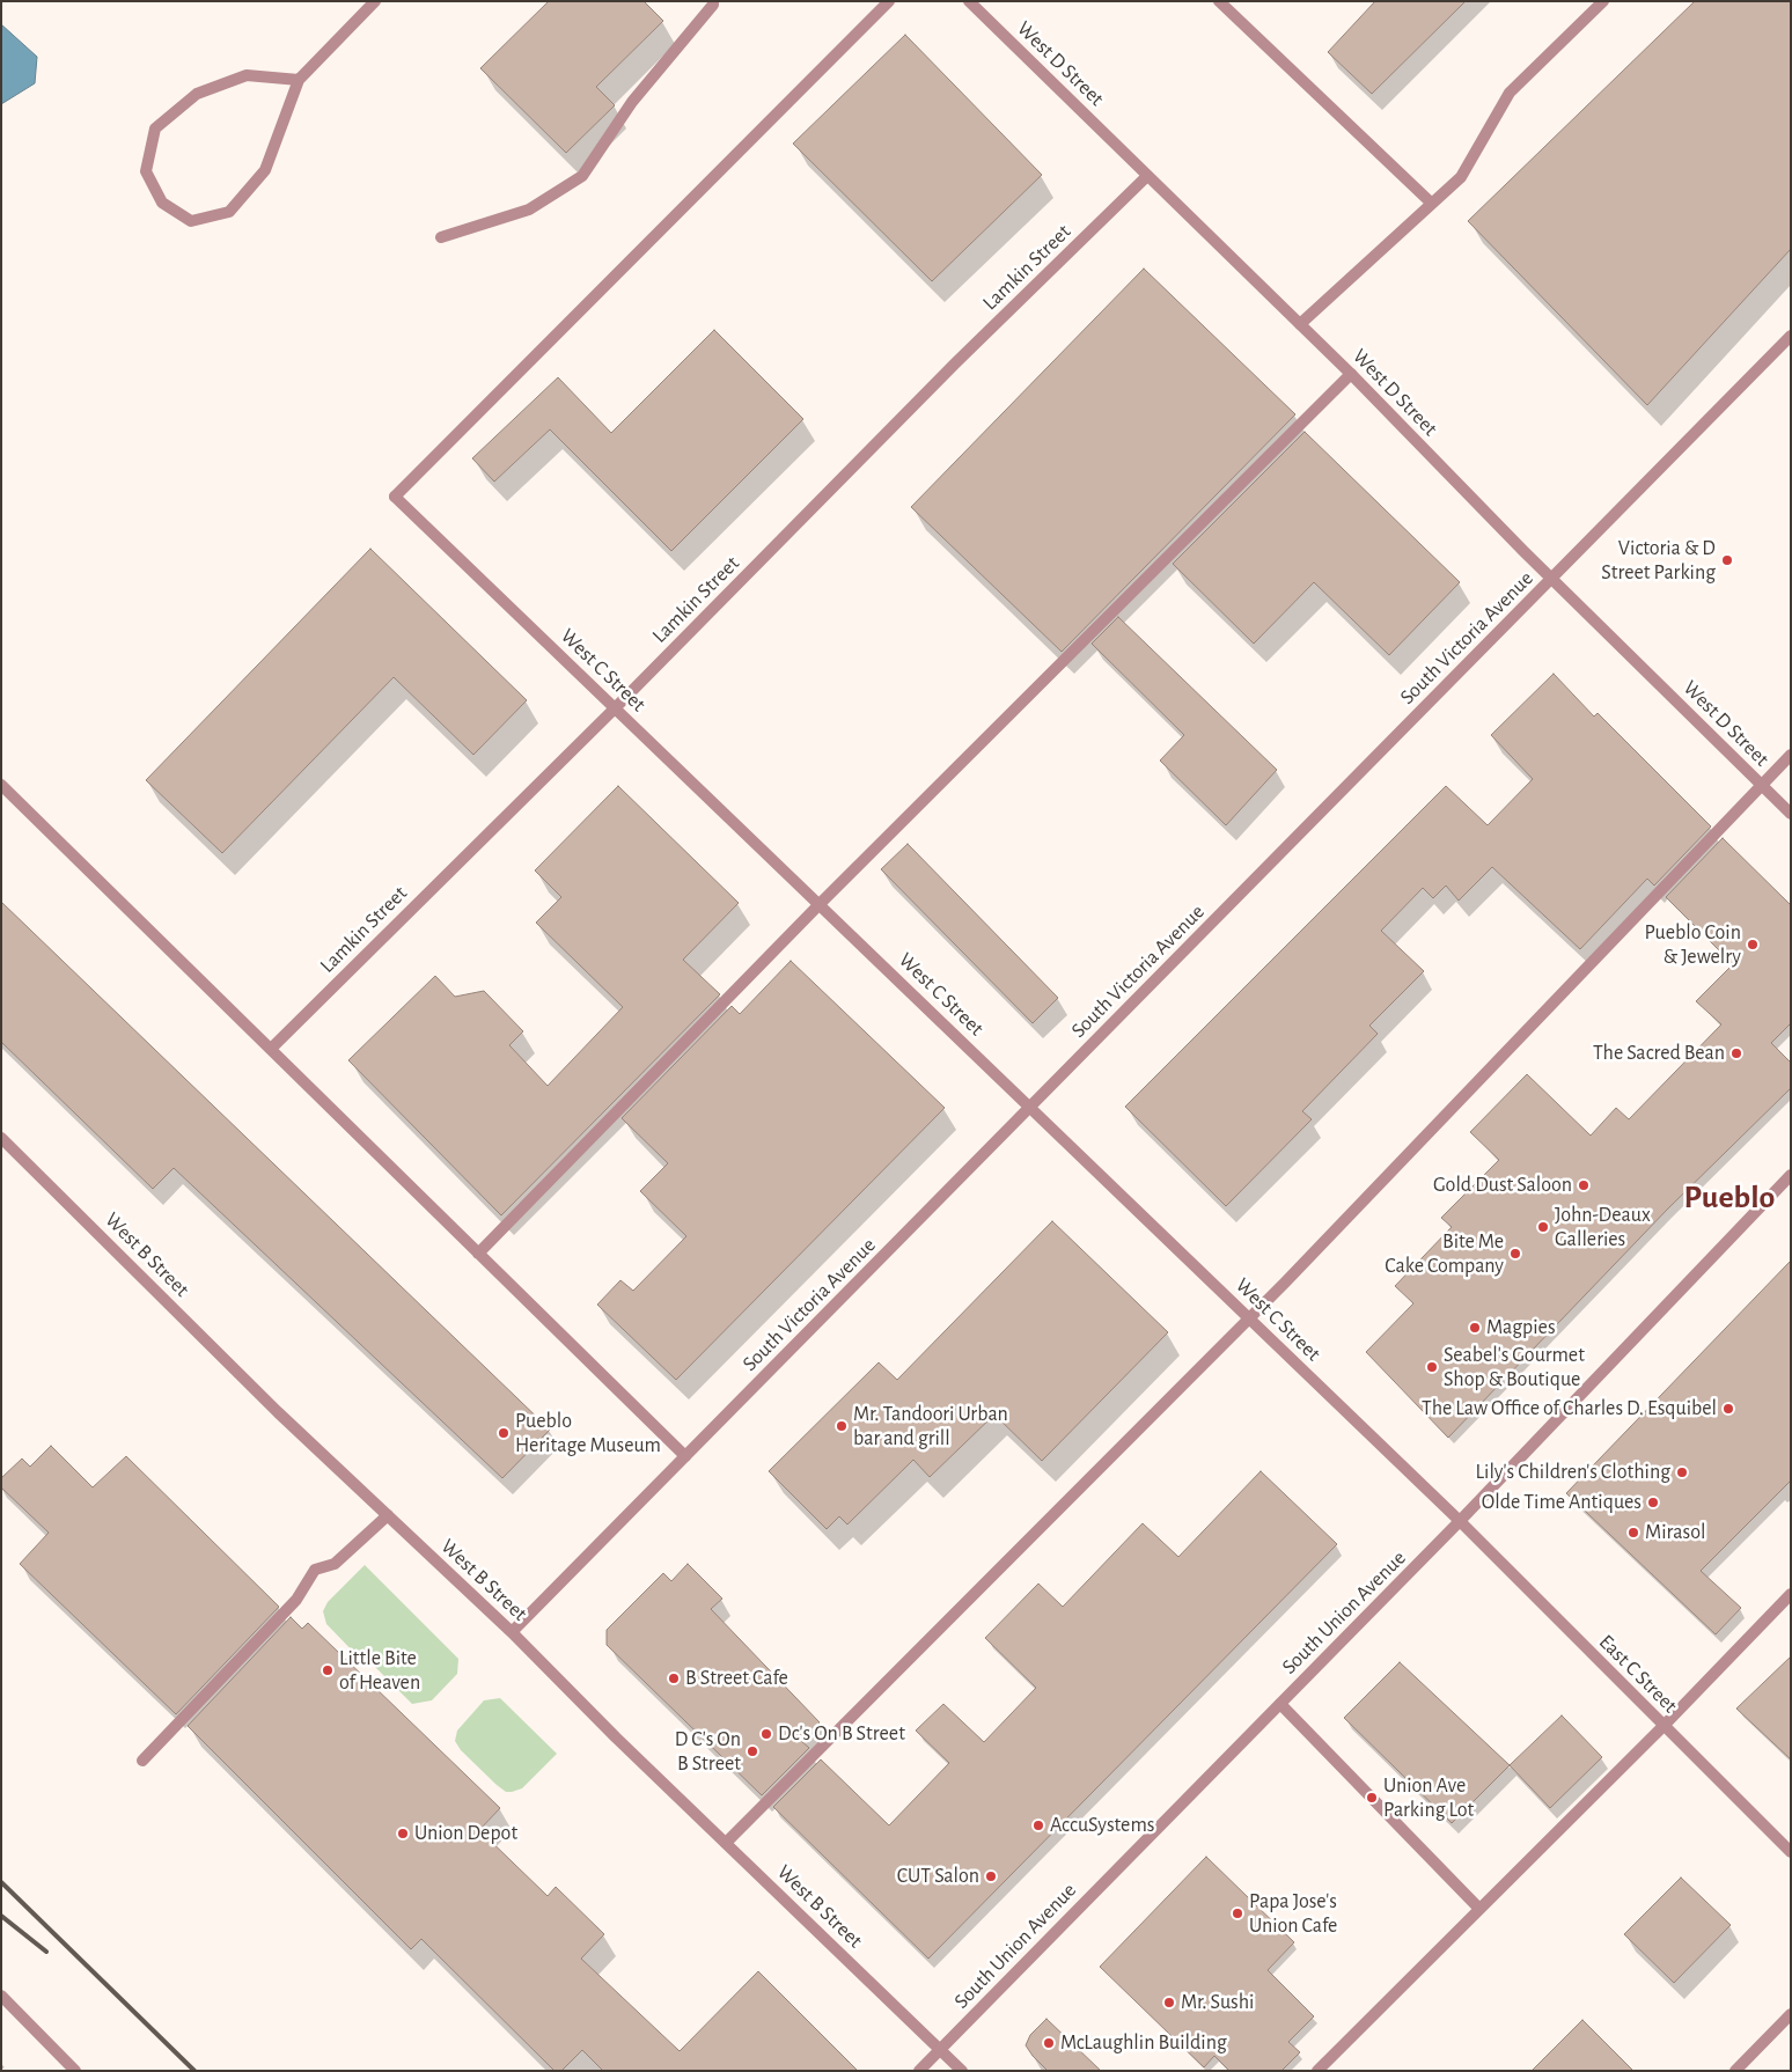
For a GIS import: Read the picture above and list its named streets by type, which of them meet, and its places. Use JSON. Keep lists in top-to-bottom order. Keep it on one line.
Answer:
{"streets":{"street":["West D Street","Lamkin Street","South Victoria Avenue","West C Street","West B Street","South Union Avenue","East C Street"]},"crossings":[["West D Street","Lamkin Street"],["West D Street","South Victoria Avenue"],["Lamkin Street","West C Street"],["South Victoria Avenue","West C Street"],["South Victoria Avenue","West B Street"],["West C Street","South Union Avenue"],["West C Street","East C Street"],["West B Street","South Union Avenue"],["South Union Avenue","East C Street"]],"districts":["Pueblo"],"places":["Victoria & D Street Parking","Pueblo Coin & Jewelry","The Sacred Bean","Gold Dust Saloon","John-Deaux Galleries","Bite Me Cake Company","Magpies","Seabel's Gourmet Shop & Boutique","The Law Office of Charles D. Esquibel","Mr. Tandoori Urban bar and grill","Pueblo Heritage Museum","Lily's Children's Clothing","Olde Time Antiques","Mirasol","Little Bite of Heaven","B Street Cafe","Dc's On B Street","D C's On B Street","Union Ave Parking Lot","AccuSystems","Union Depot","CUT Salon","Papa Jose's Union Cafe","Mr. Sushi","McLaughlin Building"]}
